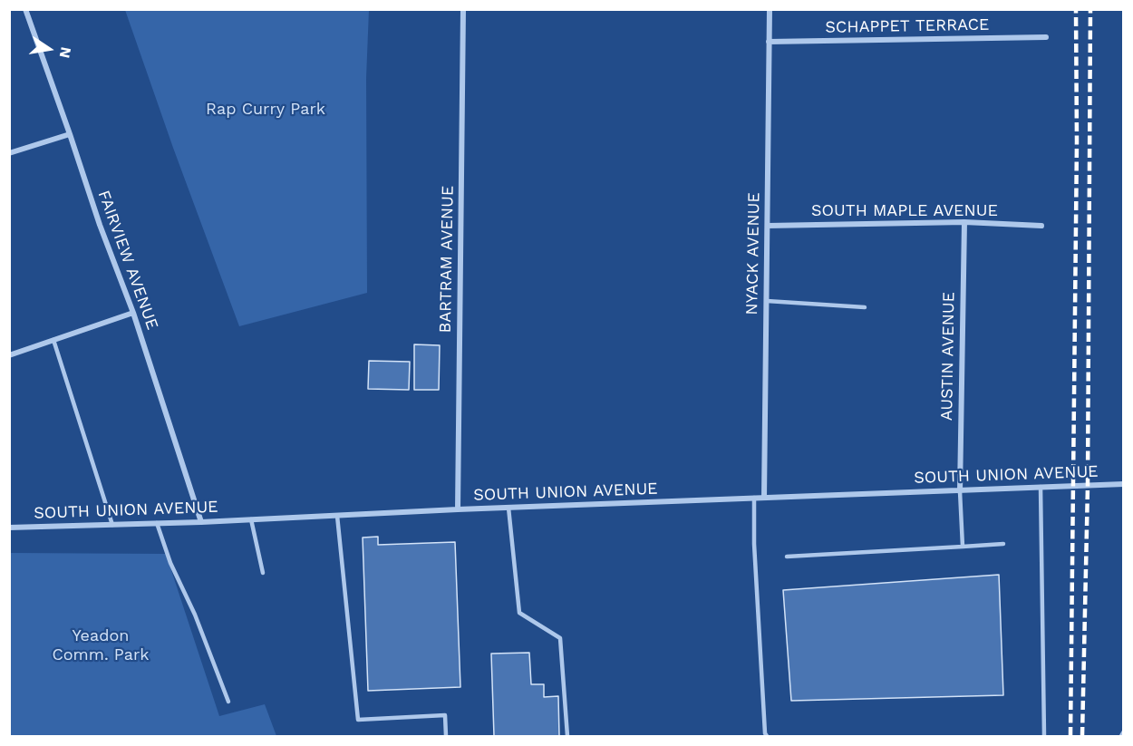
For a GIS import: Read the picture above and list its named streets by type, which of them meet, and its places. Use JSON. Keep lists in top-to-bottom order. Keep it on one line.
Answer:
{"streets":{"street":["SCHAPPET TERRACE","SOUTH MAPLE AVENUE","NYACK AVENUE","BARTRAM AVENUE","FAIRVIEW AVENUE","AUSTIN AVENUE","SOUTH UNION AVENUE"]},"crossings":[["SCHAPPET TERRACE","NYACK AVENUE"],["SOUTH MAPLE AVENUE","NYACK AVENUE"],["SOUTH MAPLE AVENUE","AUSTIN AVENUE"],["NYACK AVENUE","SOUTH UNION AVENUE"],["BARTRAM AVENUE","SOUTH UNION AVENUE"],["FAIRVIEW AVENUE","SOUTH UNION AVENUE"],["AUSTIN AVENUE","SOUTH UNION AVENUE"]],"parks":["Rap Curry Park","Yeadon Comm. Park"],"north":"right"}
